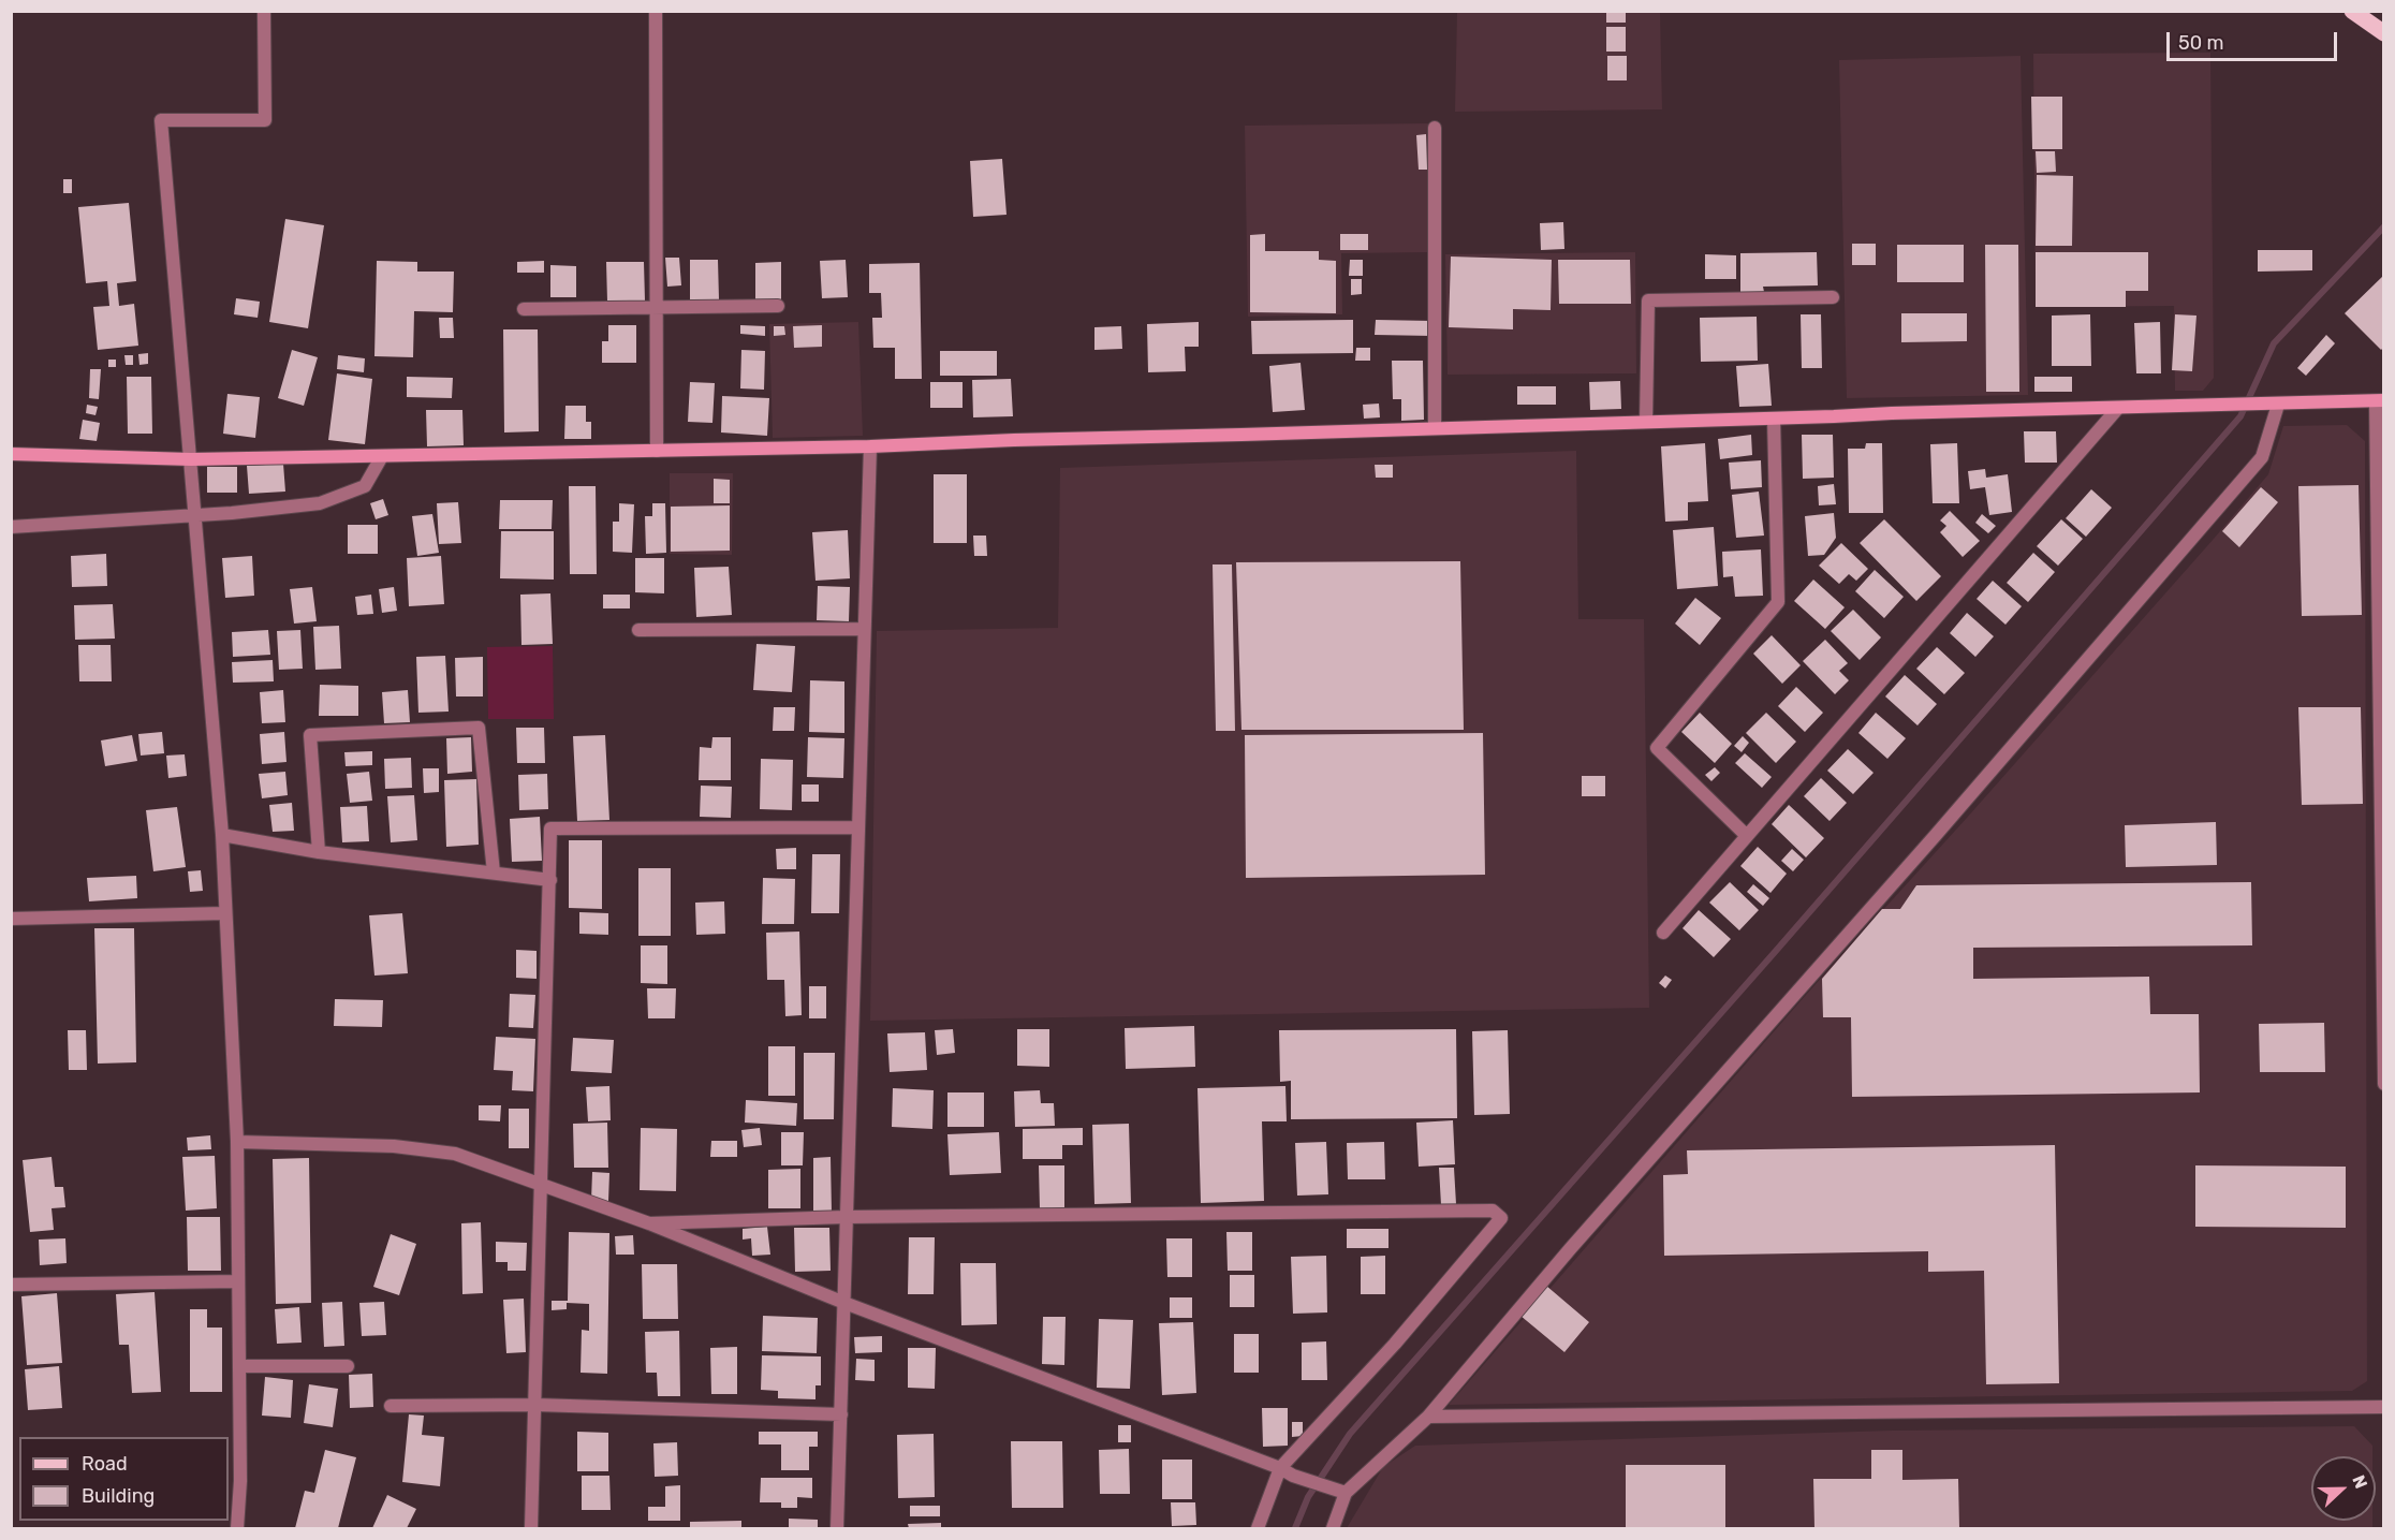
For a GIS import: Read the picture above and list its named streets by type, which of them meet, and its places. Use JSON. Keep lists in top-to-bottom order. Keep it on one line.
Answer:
{"legend":["Road","Building"],"scale_bar":"50 m","north":"right"}
